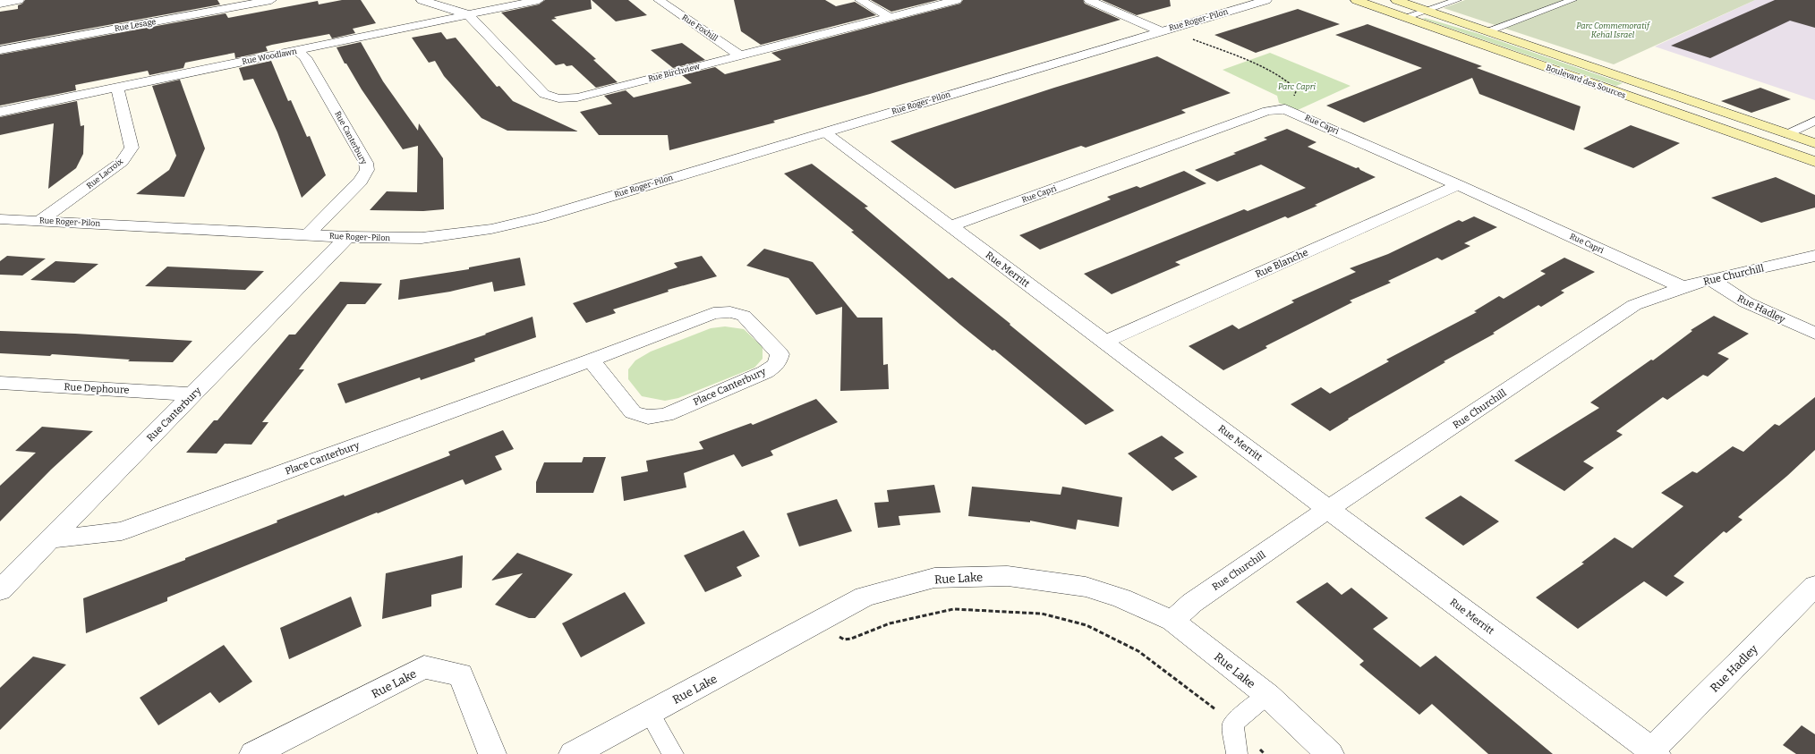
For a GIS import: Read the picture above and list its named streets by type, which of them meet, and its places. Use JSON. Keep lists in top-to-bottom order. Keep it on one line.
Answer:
{"streets":{"main road":["Boulevard des Sources"],"street":["Rue Roger-Pilon","Rue Lesage","Rue Foxhill","Rue Woodlawn","Rue Birchview","Rue Capri","Rue Canterbury","Rue Lacroix","Rue Blanche","Rue Merritt","Rue Churchill","Rue Hadley","Place Canterbury","Rue Dephoure","Rue Lake"]},"crossings":[["Rue Roger-Pilon","Rue Canterbury"],["Rue Roger-Pilon","Rue Lacroix"],["Rue Roger-Pilon","Rue Merritt"],["Rue Foxhill","Rue Birchview"],["Rue Woodlawn","Rue Birchview"],["Rue Woodlawn","Rue Canterbury"],["Rue Woodlawn","Rue Lacroix"],["Rue Capri","Rue Blanche"],["Rue Capri","Rue Merritt"],["Rue Capri","Rue Churchill"],["Rue Canterbury","Place Canterbury"],["Rue Canterbury","Rue Dephoure"],["Rue Blanche","Rue Merritt"],["Rue Merritt","Rue Churchill"],["Rue Merritt","Rue Hadley"],["Rue Churchill","Rue Hadley"],["Rue Churchill","Rue Lake"]],"parks":["Parc Commemoratif Kehal Israel","Parc Capri"]}
